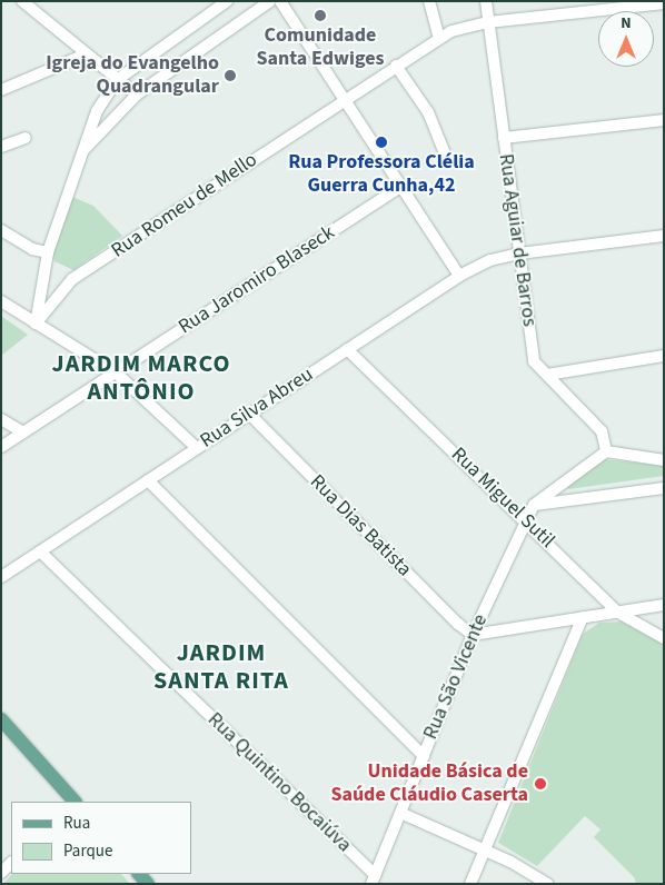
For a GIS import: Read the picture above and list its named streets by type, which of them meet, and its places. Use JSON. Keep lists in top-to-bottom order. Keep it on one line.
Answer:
{"streets":{"street":["Rua Romeu de Mello","Rua Aguiar de Barros","Rua Jaromiro Blaseck","Rua Silva Abreu","Rua Miguel Sutil","Rua Dias Batista","Rua São Vicente","Rua Quintino Bocaiúva"]},"crossings":[["Rua Romeu de Mello","Rua Aguiar de Barros"],["Rua Aguiar de Barros","Rua Silva Abreu"],["Rua Silva Abreu","Rua Miguel Sutil"],["Rua Silva Abreu","Rua Dias Batista"],["Rua Silva Abreu","Rua Quintino Bocaiúva"],["Rua Miguel Sutil","Rua São Vicente"],["Rua Dias Batista","Rua São Vicente"],["Rua São Vicente","Rua Quintino Bocaiúva"]],"districts":["JARDIM MARCO ANTÔNIO","JARDIM SANTA RITA"],"places":["Comunidade Santa Edwiges","Igreja do Evangelho Quadrangular","Rua Professora Clélia Guerra Cunha,42","Unidade Básica de Saúde Cláudio Caserta"],"legend":["Rua","Parque"],"north":"top"}
